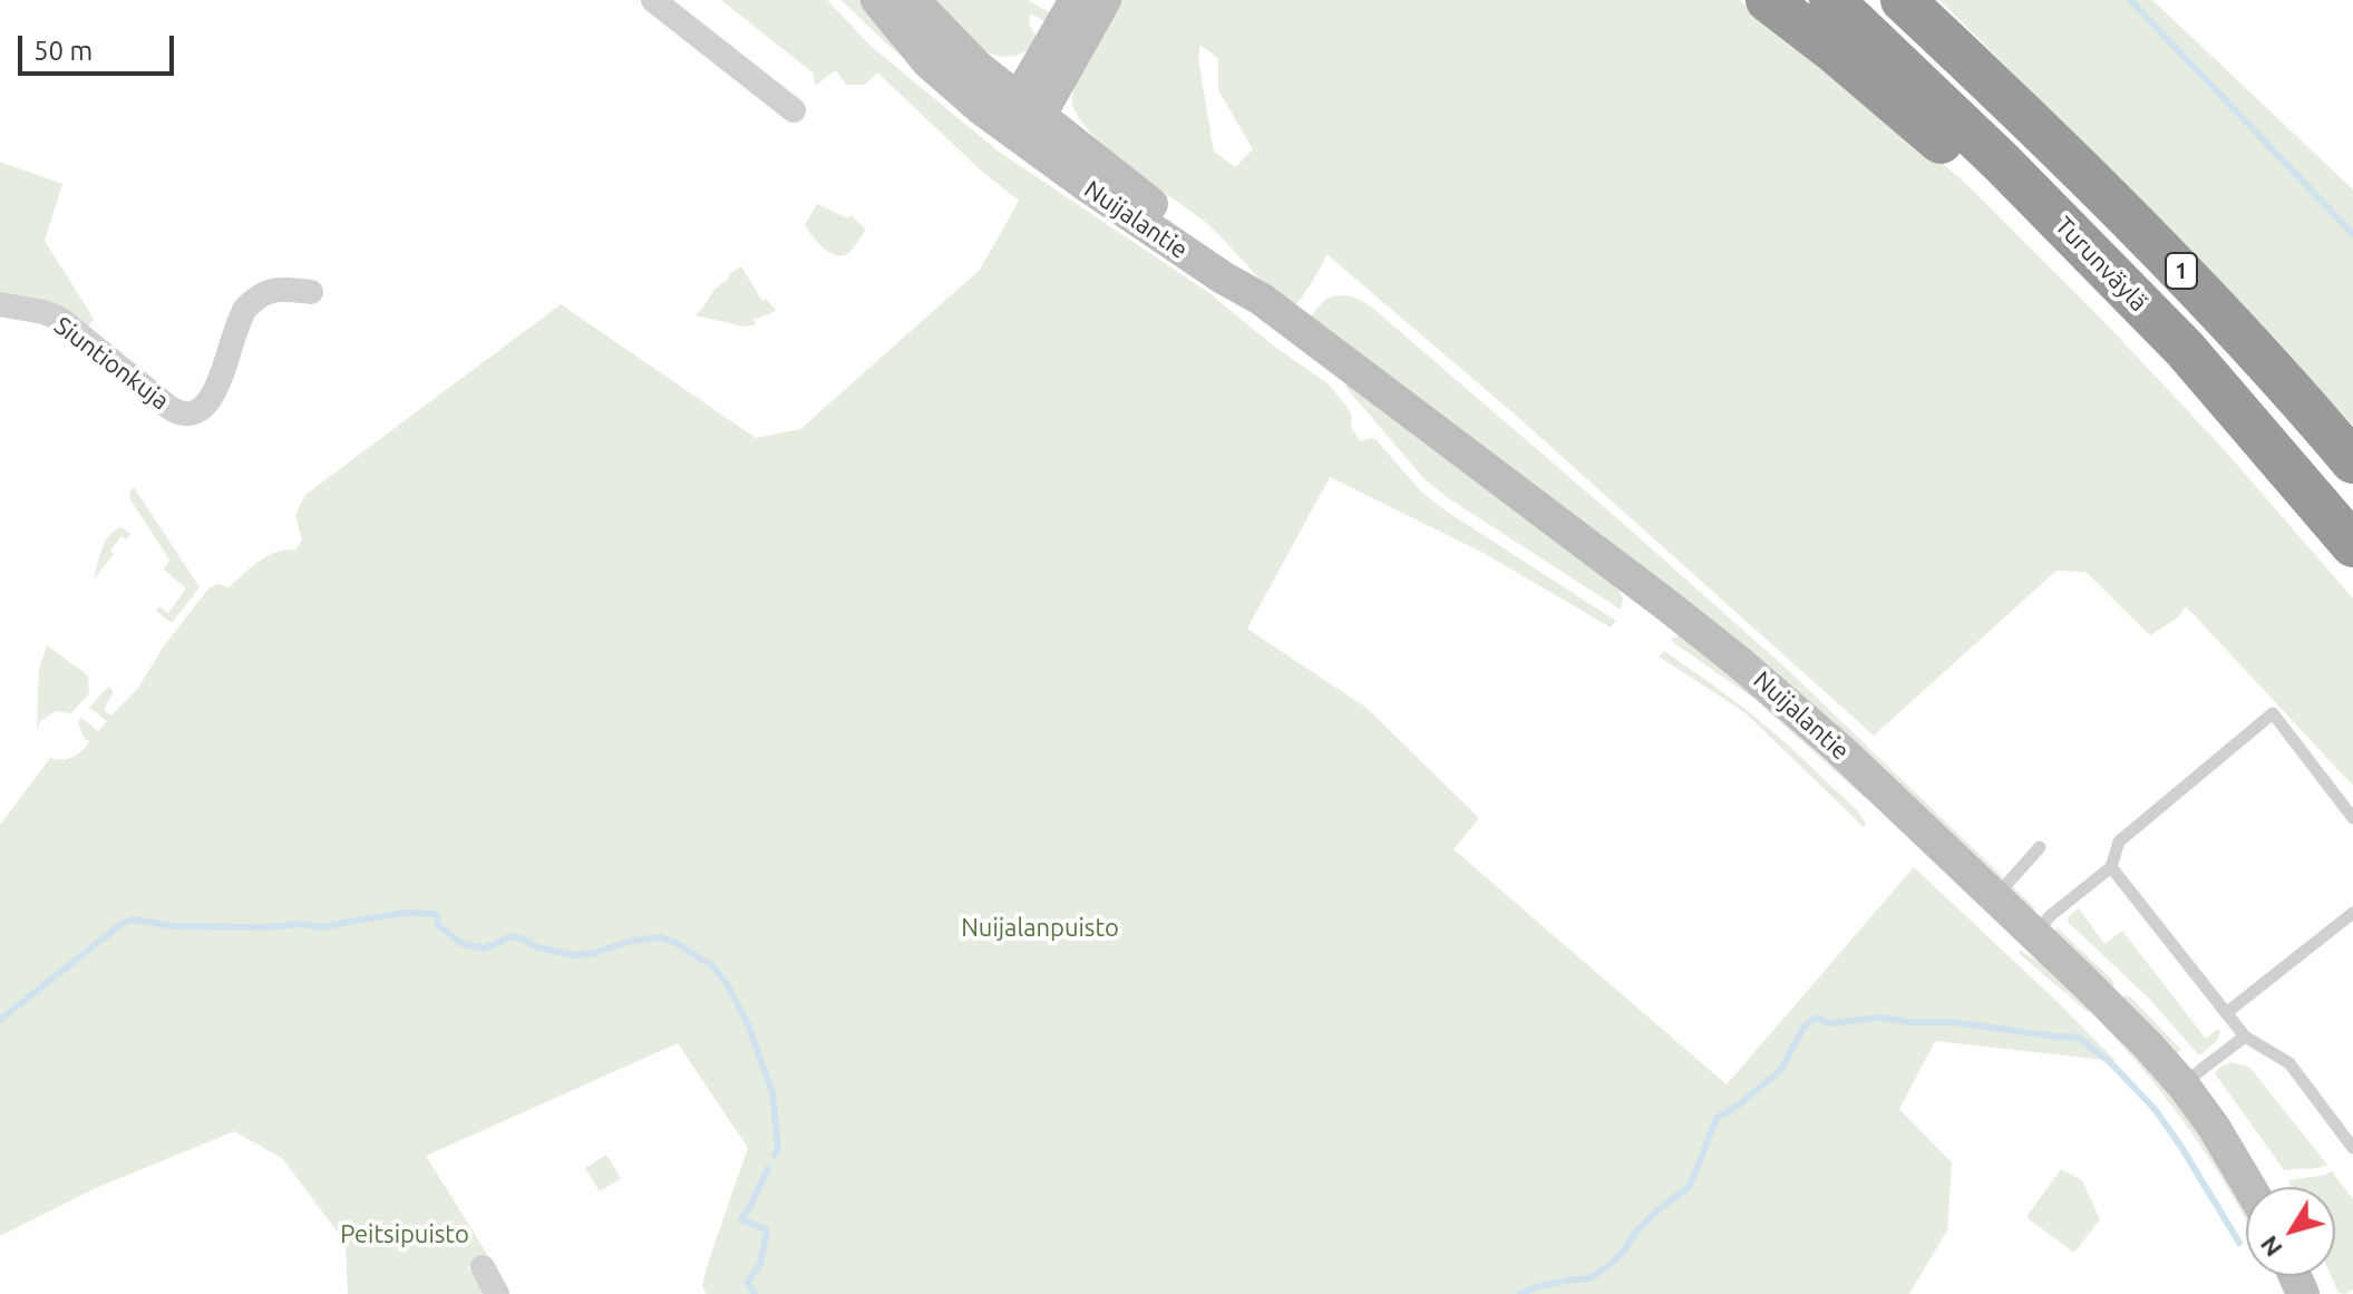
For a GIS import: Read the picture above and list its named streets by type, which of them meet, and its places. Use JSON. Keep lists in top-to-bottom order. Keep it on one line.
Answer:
{"streets":{"highway":["Turunväylä","1"],"main road":["Nuijalantie"],"street":["Siuntionkuja"]},"parks":["Nuijalanpuisto","Peitsipuisto"],"scale_bar":"50 m","north":"bottom left"}
